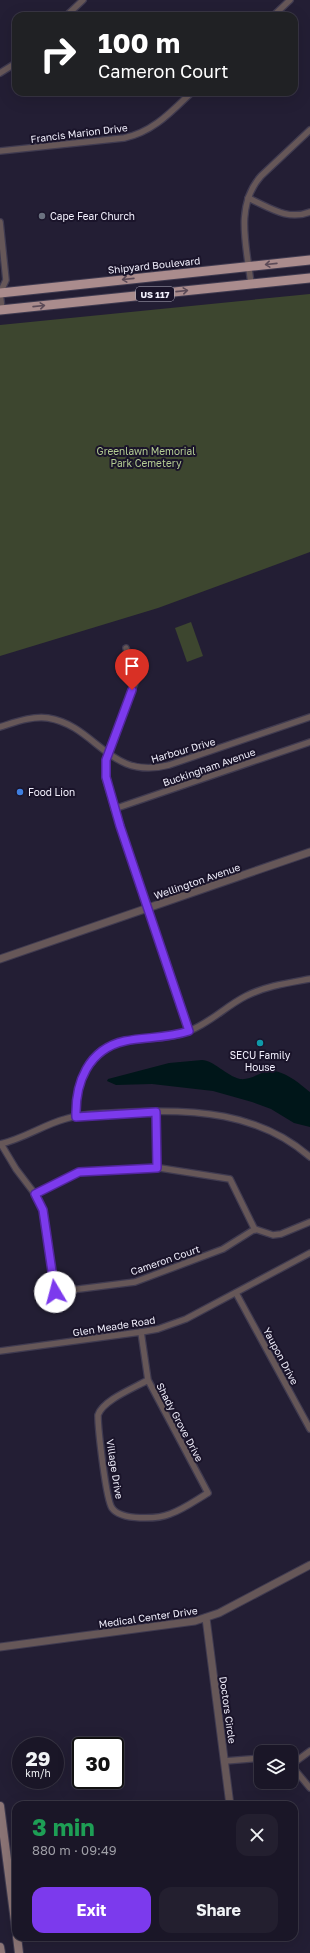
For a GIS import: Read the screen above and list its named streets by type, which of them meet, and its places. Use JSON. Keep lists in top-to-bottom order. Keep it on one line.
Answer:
{"streets":{"main road":["Shipyard Boulevard","US 117"],"street":["Francis Marion Drive","Harbour Drive","Buckingham Avenue","Wellington Avenue","Cameron Court","Glen Meade Road","Yaupon Drive","Shady Grove Drive","Village Drive","Medical Center Drive","Doctors Circle"]},"crossings":[["Glen Meade Road","Yaupon Drive"],["Glen Meade Road","Shady Grove Drive"],["Shady Grove Drive","Village Drive"],["Medical Center Drive","Doctors Circle"]],"parks":["Greenlawn Memorial Park Cemetery"],"places":["Cape Fear Church","Food Lion","SECU Family House"],"page":{"turn":["100 m","Cameron Court"],"speed":"29 km/h","limit":"30","heading":["3 min","880 m · 09:49"],"buttons":["Exit","Share"]}}
